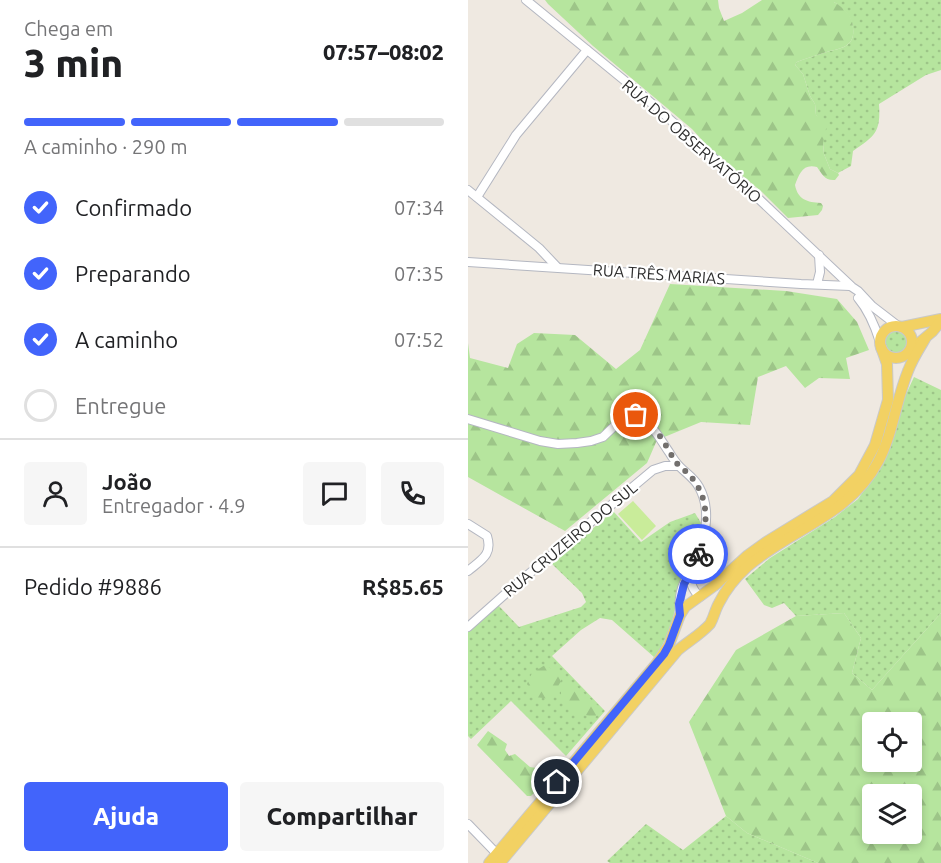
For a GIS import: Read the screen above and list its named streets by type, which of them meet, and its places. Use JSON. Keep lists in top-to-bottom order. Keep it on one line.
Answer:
{"streets":{"street":["RUA DO OBSERVATÓRIO","RUA TRÊS MARIAS","RUA CRUZEIRO DO SUL"]},"crossings":[["RUA DO OBSERVATÓRIO","RUA TRÊS MARIAS"]],"page":{"heading":["3 min","Chega em","07:57–08:02"],"panel":["João","Entregador · 4.9","Pedido #9886","R$85.65"],"bar":"A caminho · 290 m","list":[["Confirmado","07:34"],["Preparando","07:35"],["A caminho","07:52"],"Entregue"],"buttons":["Ajuda","Compartilhar"]}}
